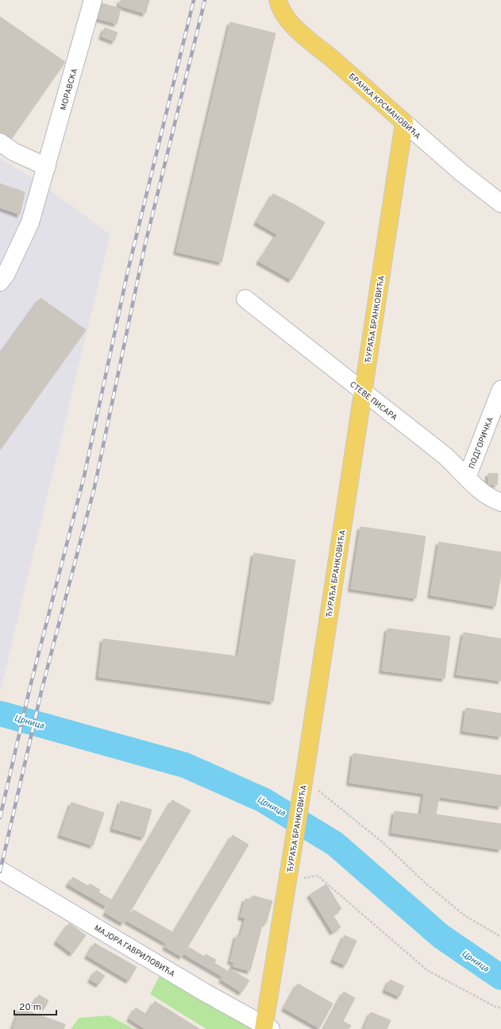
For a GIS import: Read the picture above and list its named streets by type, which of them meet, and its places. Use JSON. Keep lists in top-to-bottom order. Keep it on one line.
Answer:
{"streets":{"main road":["БРАНКА КРСМАНОВИЋА","ЂУРАЂА БРАНКОВИЋА"],"street":["МОРАВСКА","СТЕВЕ ПИСАРА","ПОДГОРИЧКА","МАЈОРА ГАВРИЛОВИЋА"]},"crossings":[["БРАНКА КРСМАНОВИЋА","ЂУРАЂА БРАНКОВИЋА"],["ЂУРАЂА БРАНКОВИЋА","СТЕВЕ ПИСАРА"],["ЂУРАЂА БРАНКОВИЋА","МАЈОРА ГАВРИЛОВИЋА"],["СТЕВЕ ПИСАРА","ПОДГОРИЧКА"]],"water":["Црница"],"scale_bar":"20 m"}
